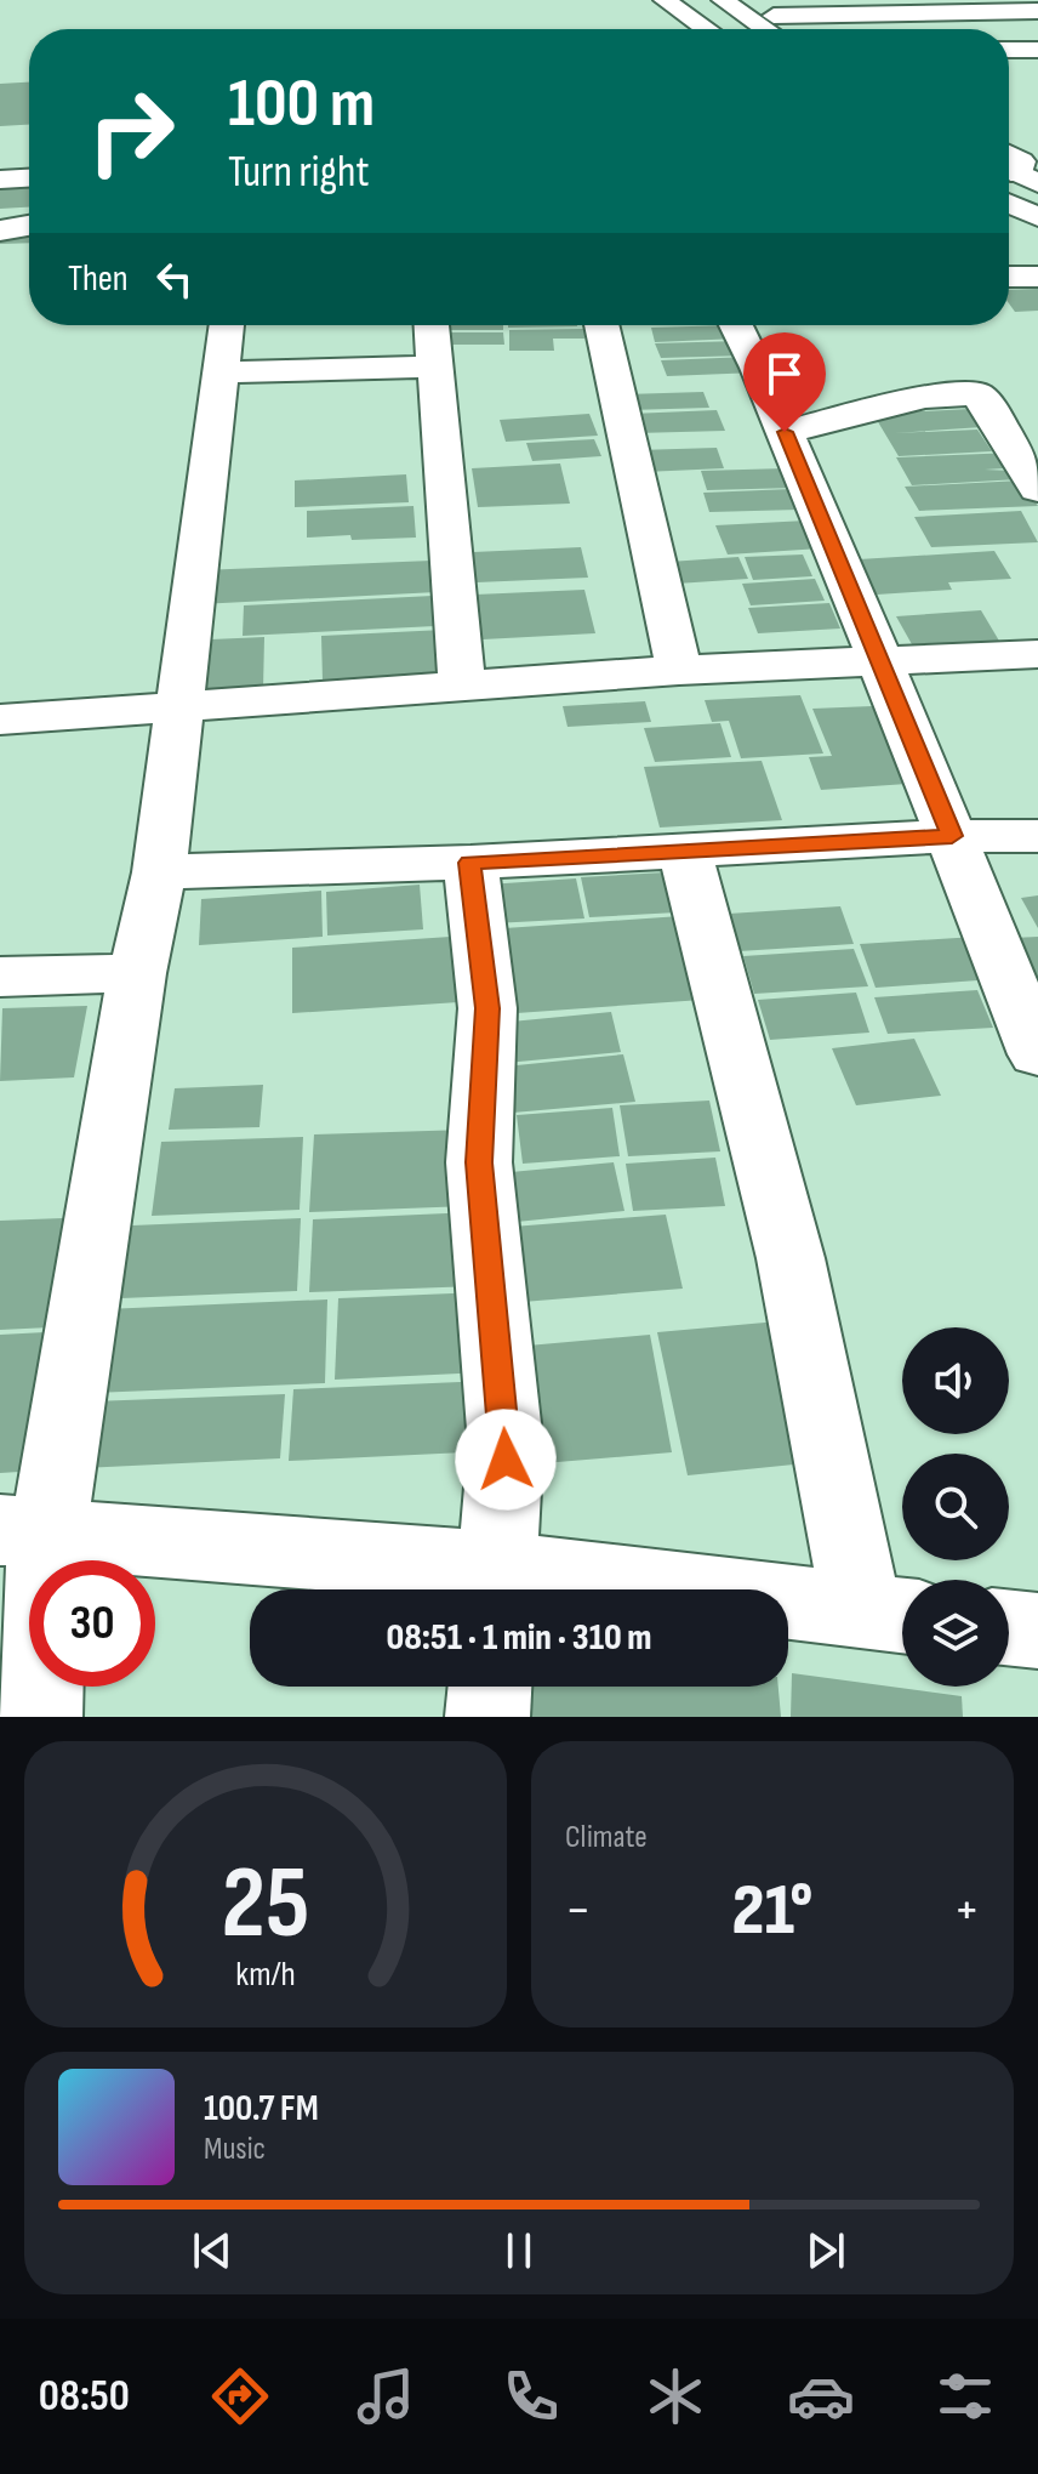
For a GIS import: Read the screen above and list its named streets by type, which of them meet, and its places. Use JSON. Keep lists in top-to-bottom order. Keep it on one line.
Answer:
{"page":{"turn":["100 m","Turn right"],"then":"Then","limit":"30","trip":"08:51 · 1 min · 310 m","tile":"Climate","heat":["−","21°","+"],"song":["100.7 FM","Music"],"tabs":"08:50","gauge":["25","km/h"]}}
